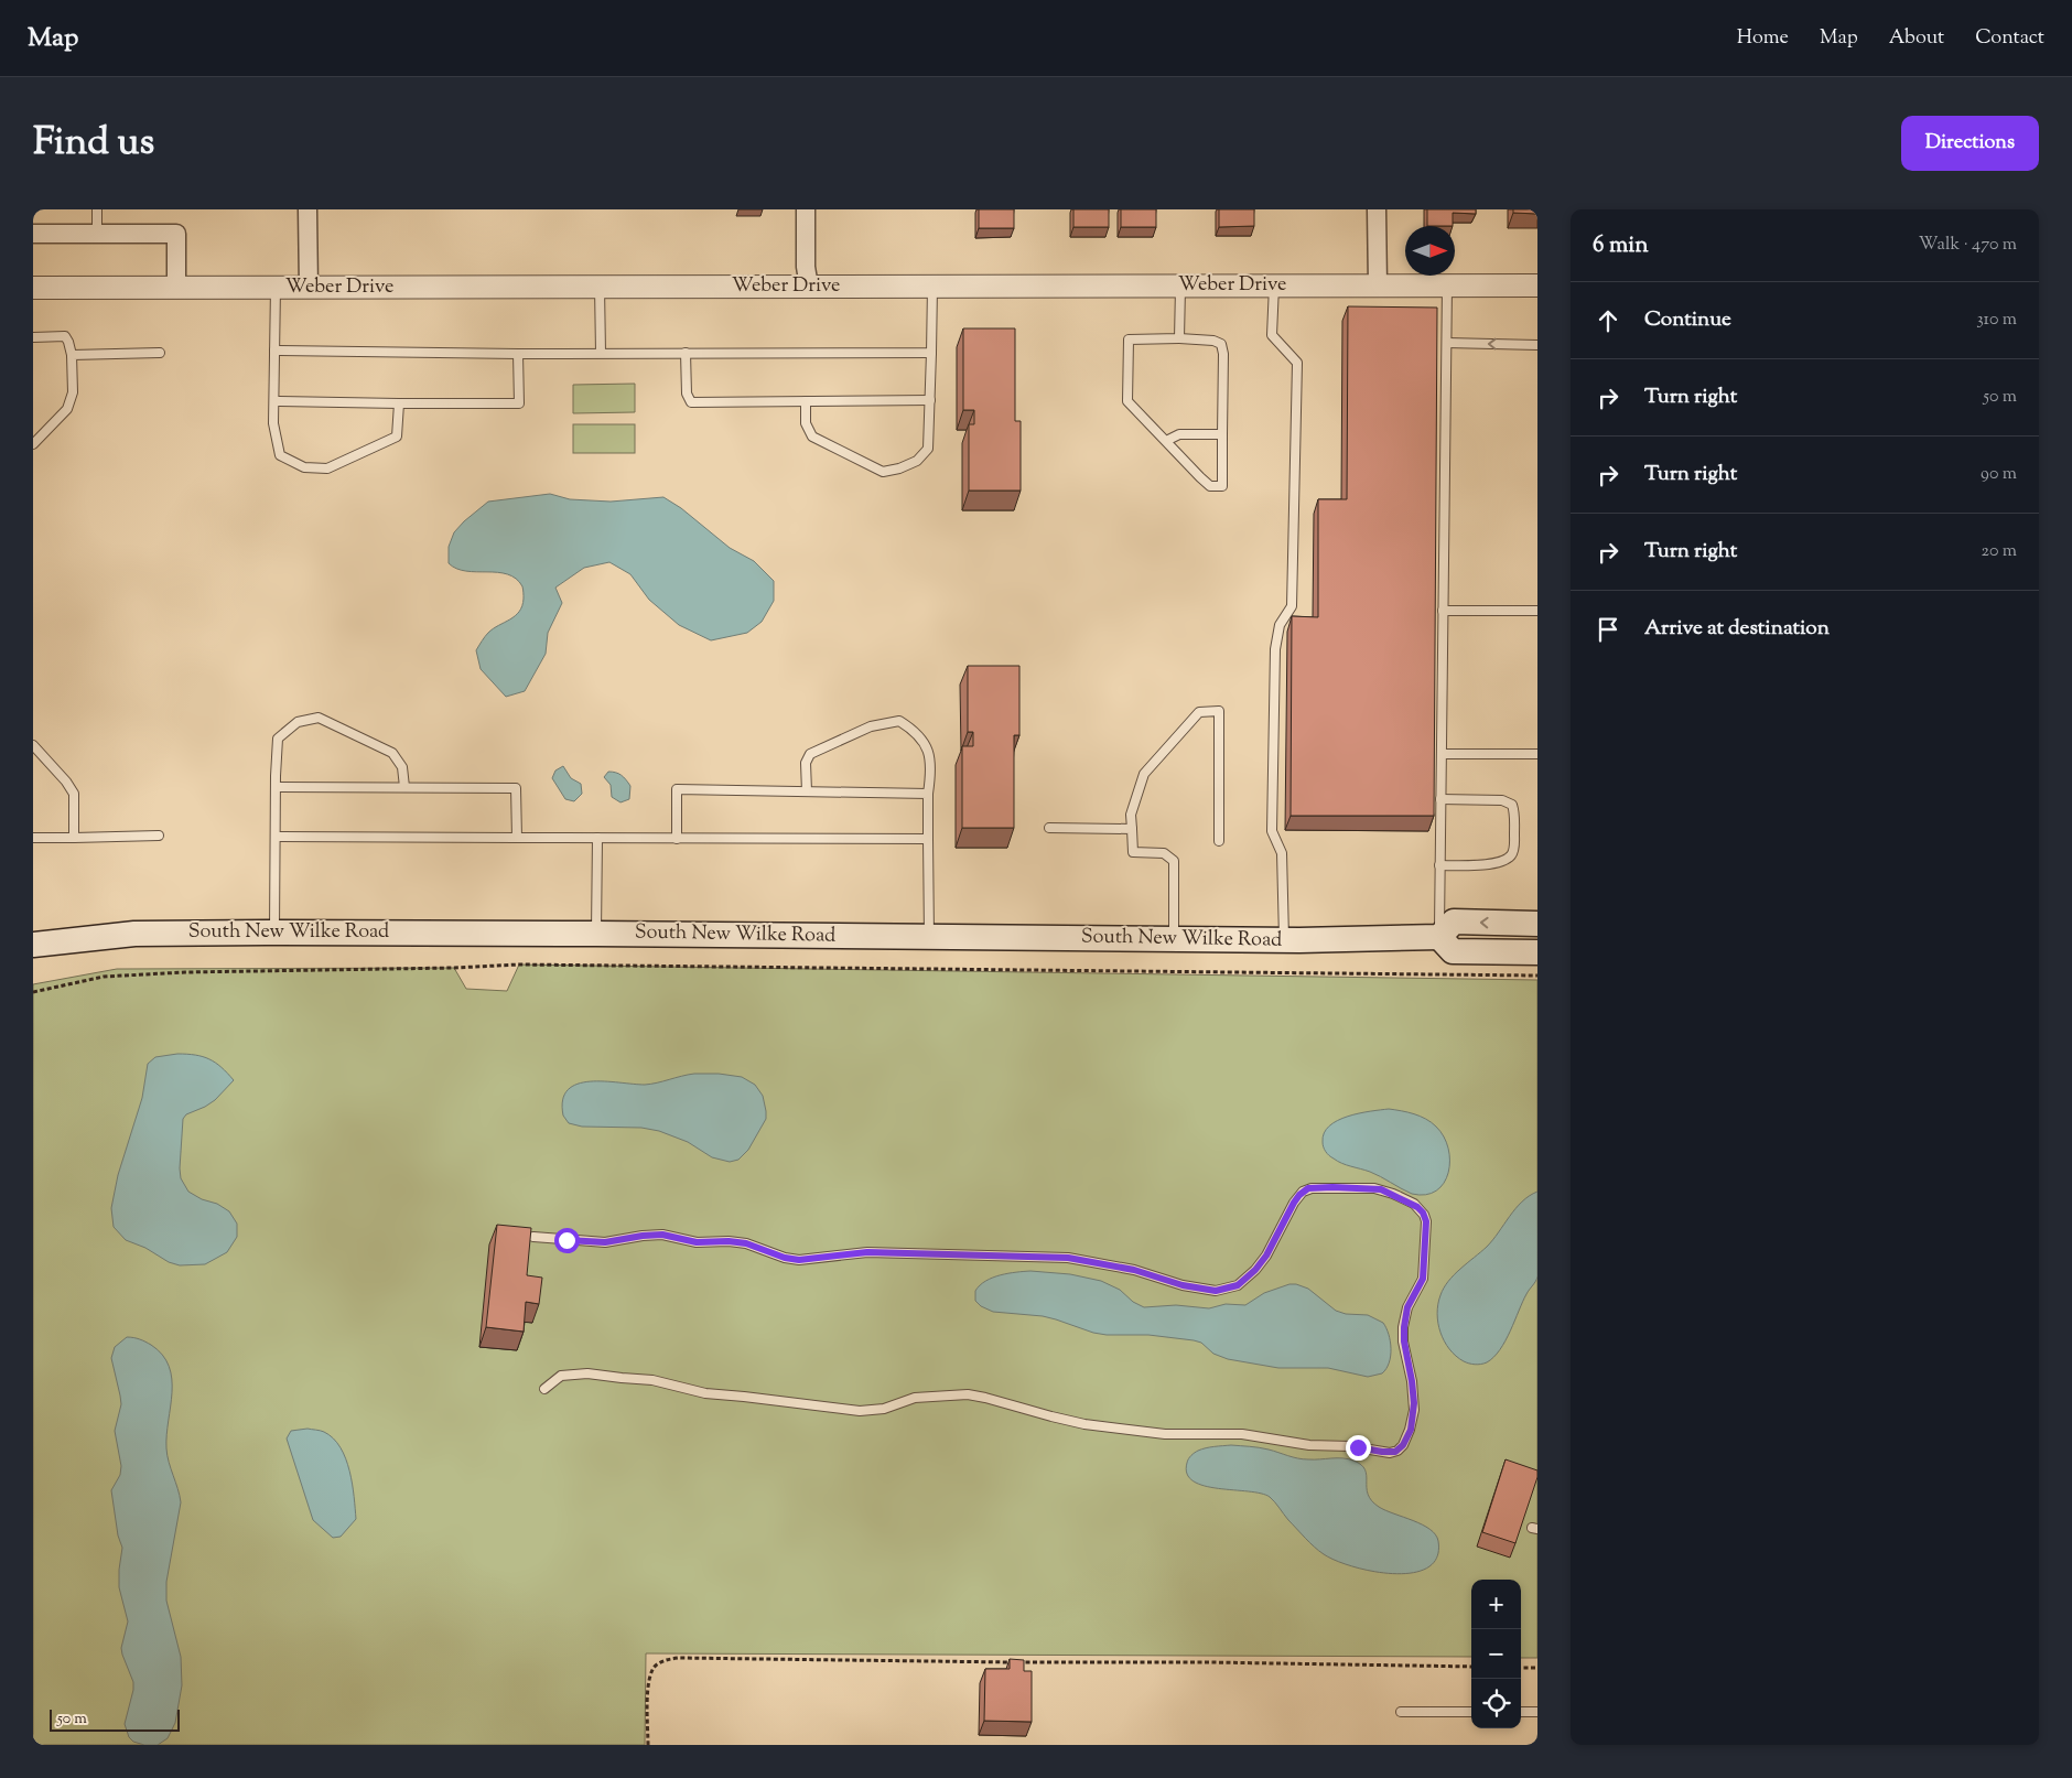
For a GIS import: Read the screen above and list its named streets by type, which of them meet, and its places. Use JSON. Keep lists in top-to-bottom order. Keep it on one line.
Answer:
{"streets":{"main road":["South New Wilke Road"],"street":["Weber Drive"]},"scale_bar":"50 m","north":"right","page":{"header":"Map","nav":["Home","Map","About","Contact"],"title":"Find us","buttons":"Directions","heading":["6 min","Walk · 470 m"],"list":[["Continue","310 m"],["Turn right","50 m"],["Turn right","90 m"],["Turn right","20 m"],"Arrive at destination"],"map_buttons":["+","−"],"scale":"50 m"}}
